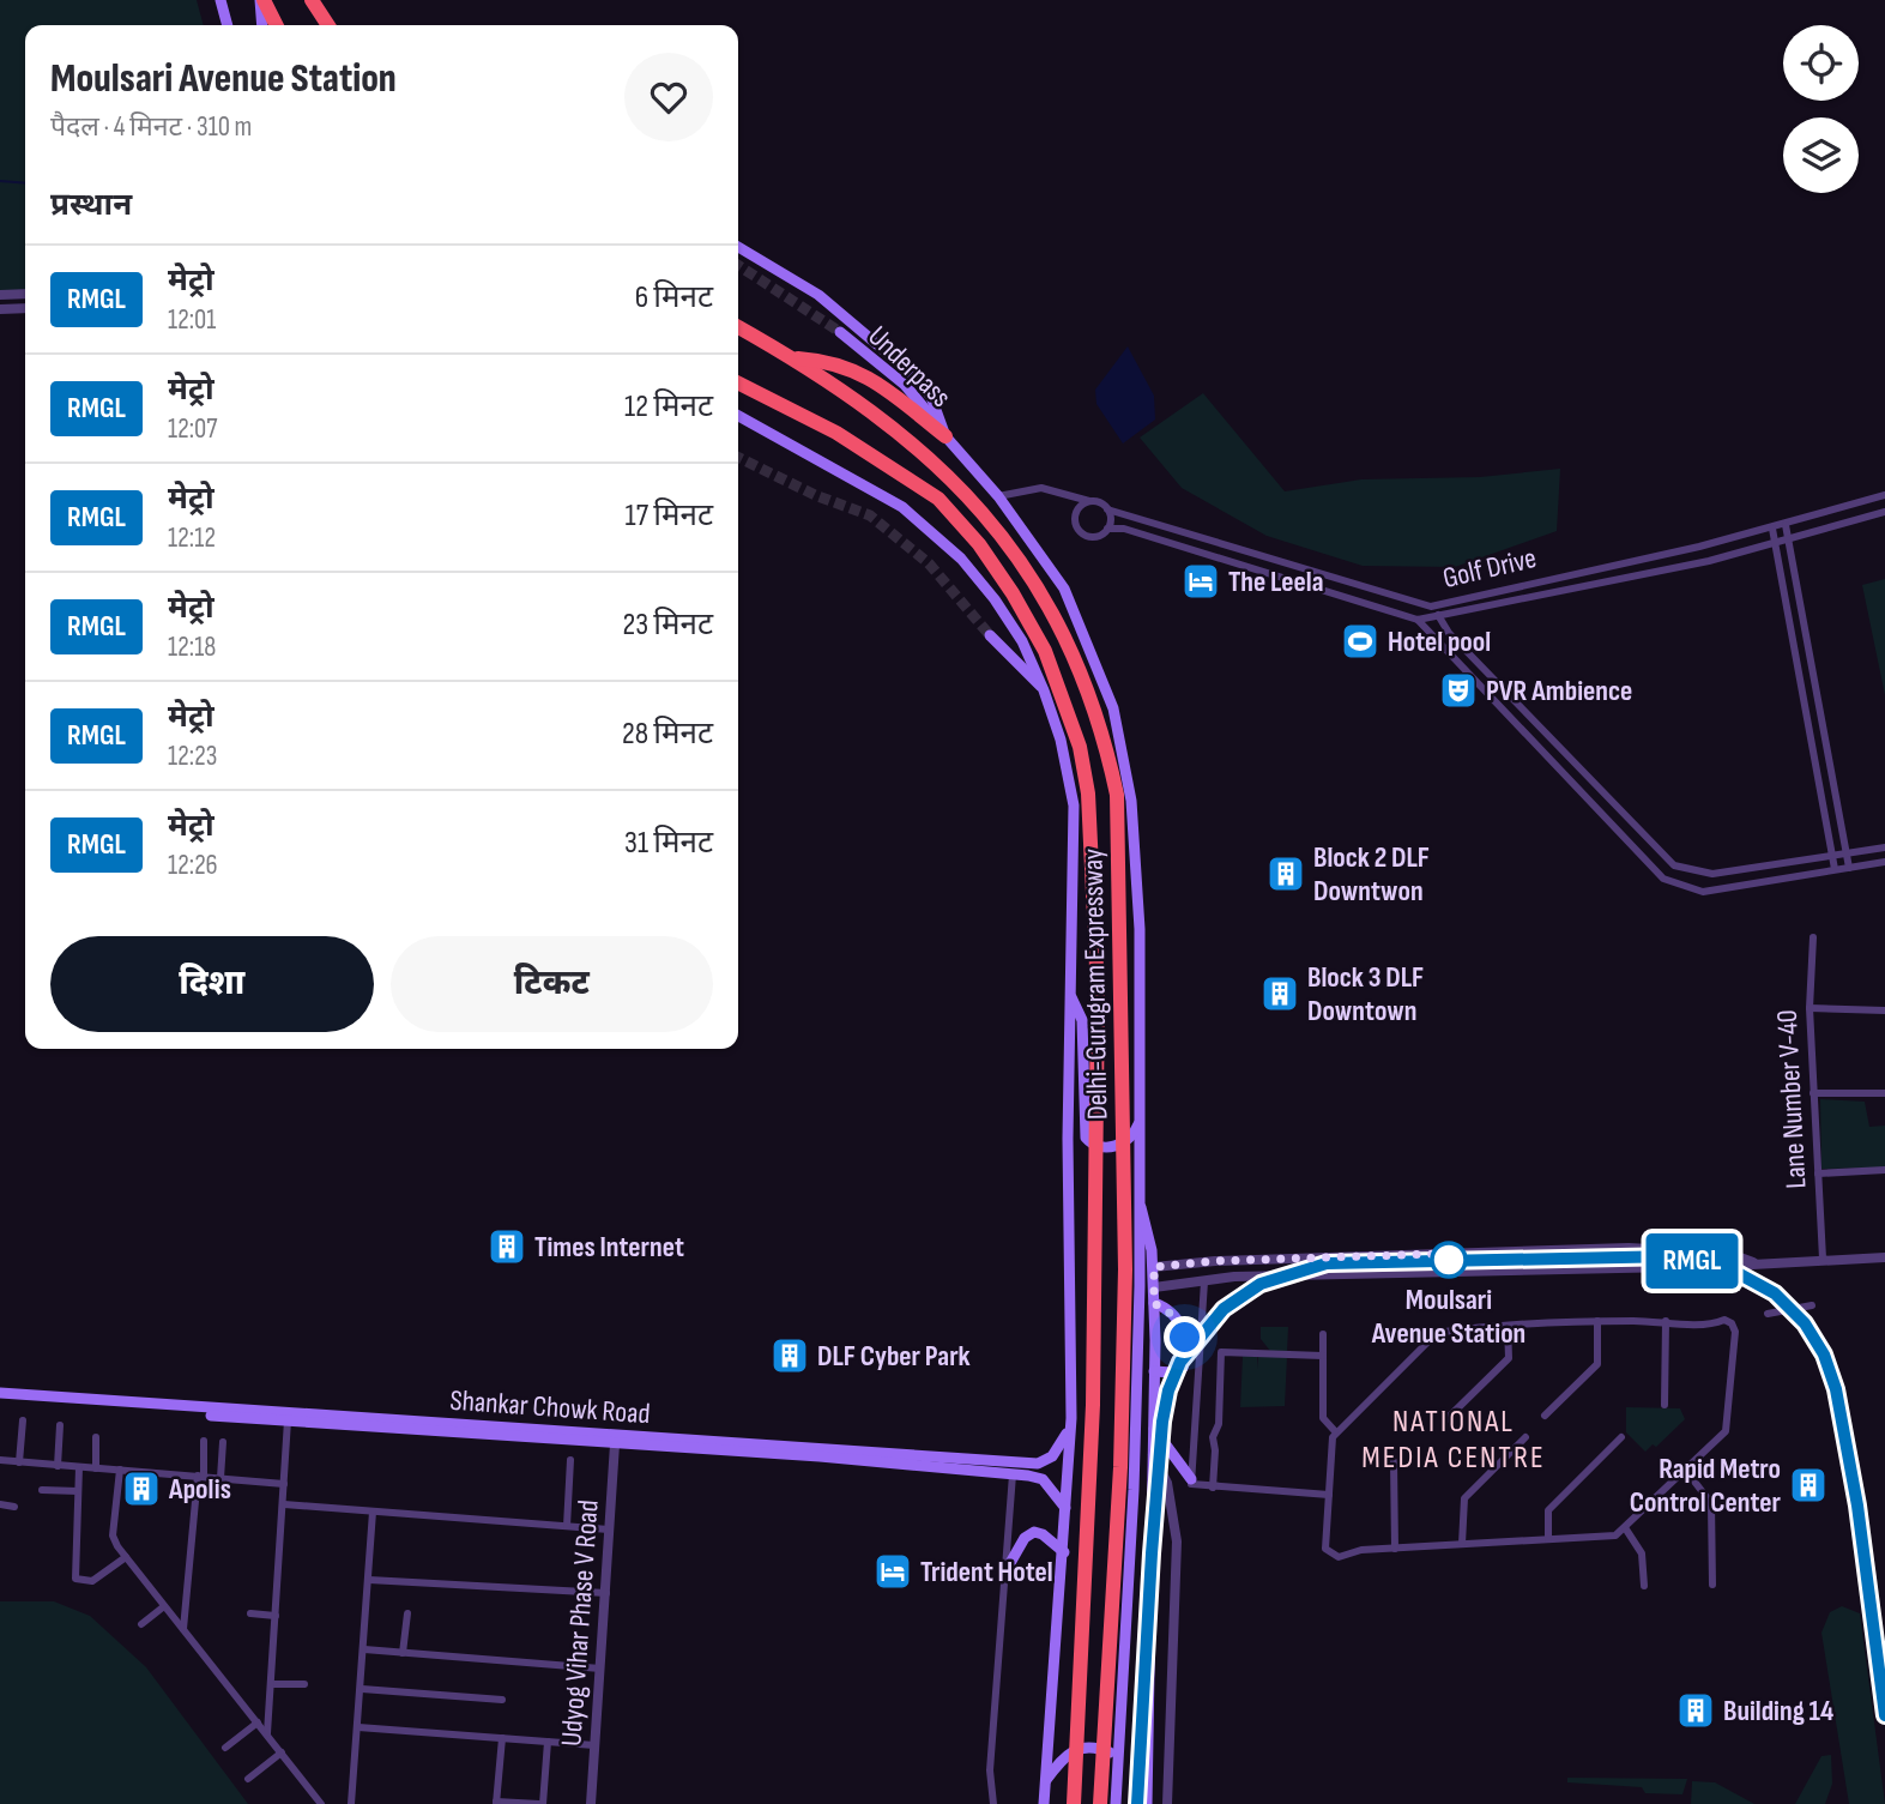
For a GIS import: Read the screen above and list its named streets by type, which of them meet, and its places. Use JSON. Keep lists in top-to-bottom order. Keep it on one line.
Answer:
{"streets":{"highway":["Delhi-Gurugram Expressway"],"main road":["Underpass","Shankar Chowk Road"],"street":["Golf Drive","Lane Number V-40","Udyog Vihar Phase V Road"]},"crossings":[["Shankar Chowk Road","Udyog Vihar Phase V Road"]],"districts":["NATIONAL MEDIA CENTRE"],"places":{"hotel":["The Leela","Trident Hotel"],"sports":["Hotel pool"],"theatre":["PVR Ambience"],"building":["Block 2 DLF Downtwon","Block 3 DLF Downtown","Times Internet","DLF Cyber Park","Rapid Metro Control Center","Apolis","Building 14"],"other":["Moulsari Avenue Station"]},"lines":["metro line RMGL"],"page":{"on_map":"RMGL","heading":[["Moulsari Avenue Station","पैदल · 4 मिनट · 310 m"],"प्रस्थान"],"list":[{"mark":"RMGL","name":"मेट्रो","note":"12:01","value":"6 मिनट"},{"mark":"RMGL","name":"मेट्रो","note":"12:07","value":"12 मिनट"},{"mark":"RMGL","name":"मेट्रो","note":"12:12","value":"17 मिनट"},{"mark":"RMGL","name":"मेट्रो","note":"12:18","value":"23 मिनट"},{"mark":"RMGL","name":"मेट्रो","note":"12:23","value":"28 मिनट"},{"mark":"RMGL","name":"मेट्रो","note":"12:26","value":"31 मिनट"}],"buttons":["दिशा","टिकट"]}}
